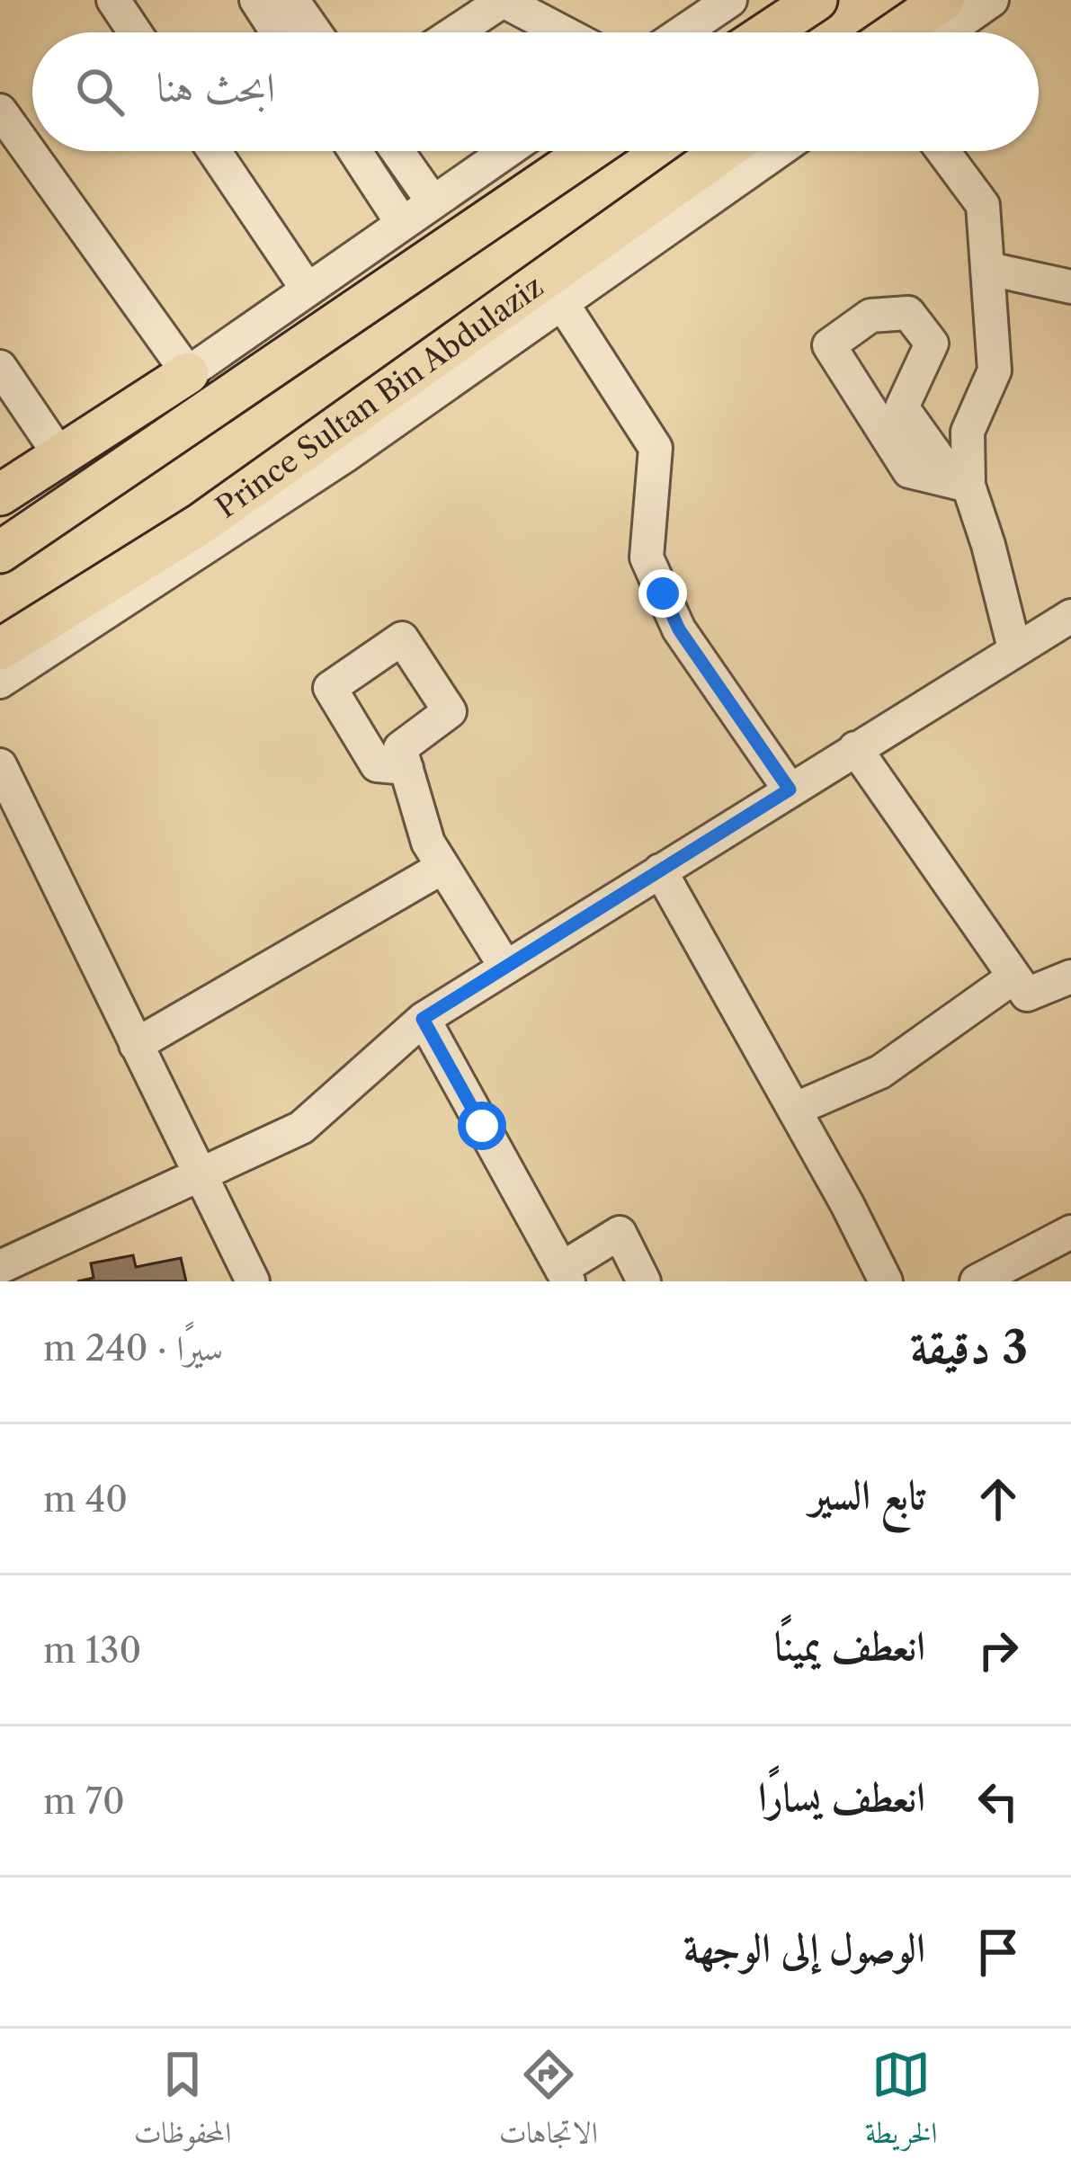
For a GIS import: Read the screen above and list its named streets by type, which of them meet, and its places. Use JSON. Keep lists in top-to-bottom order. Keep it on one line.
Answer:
{"streets":{"main road":["Prince Sultan Bin Abdulaziz"]},"page":{"search":"ابحث هنا","heading":["3 دقيقة","سيرًا · 240 m"],"list":[["تابع السير","40 m"],["انعطف يمينًا","130 m"],["انعطف يسارًا","70 m"],"الوصول إلى الوجهة"],"nav":["الخريطة","الاتجاهات","المحفوظات"]}}
